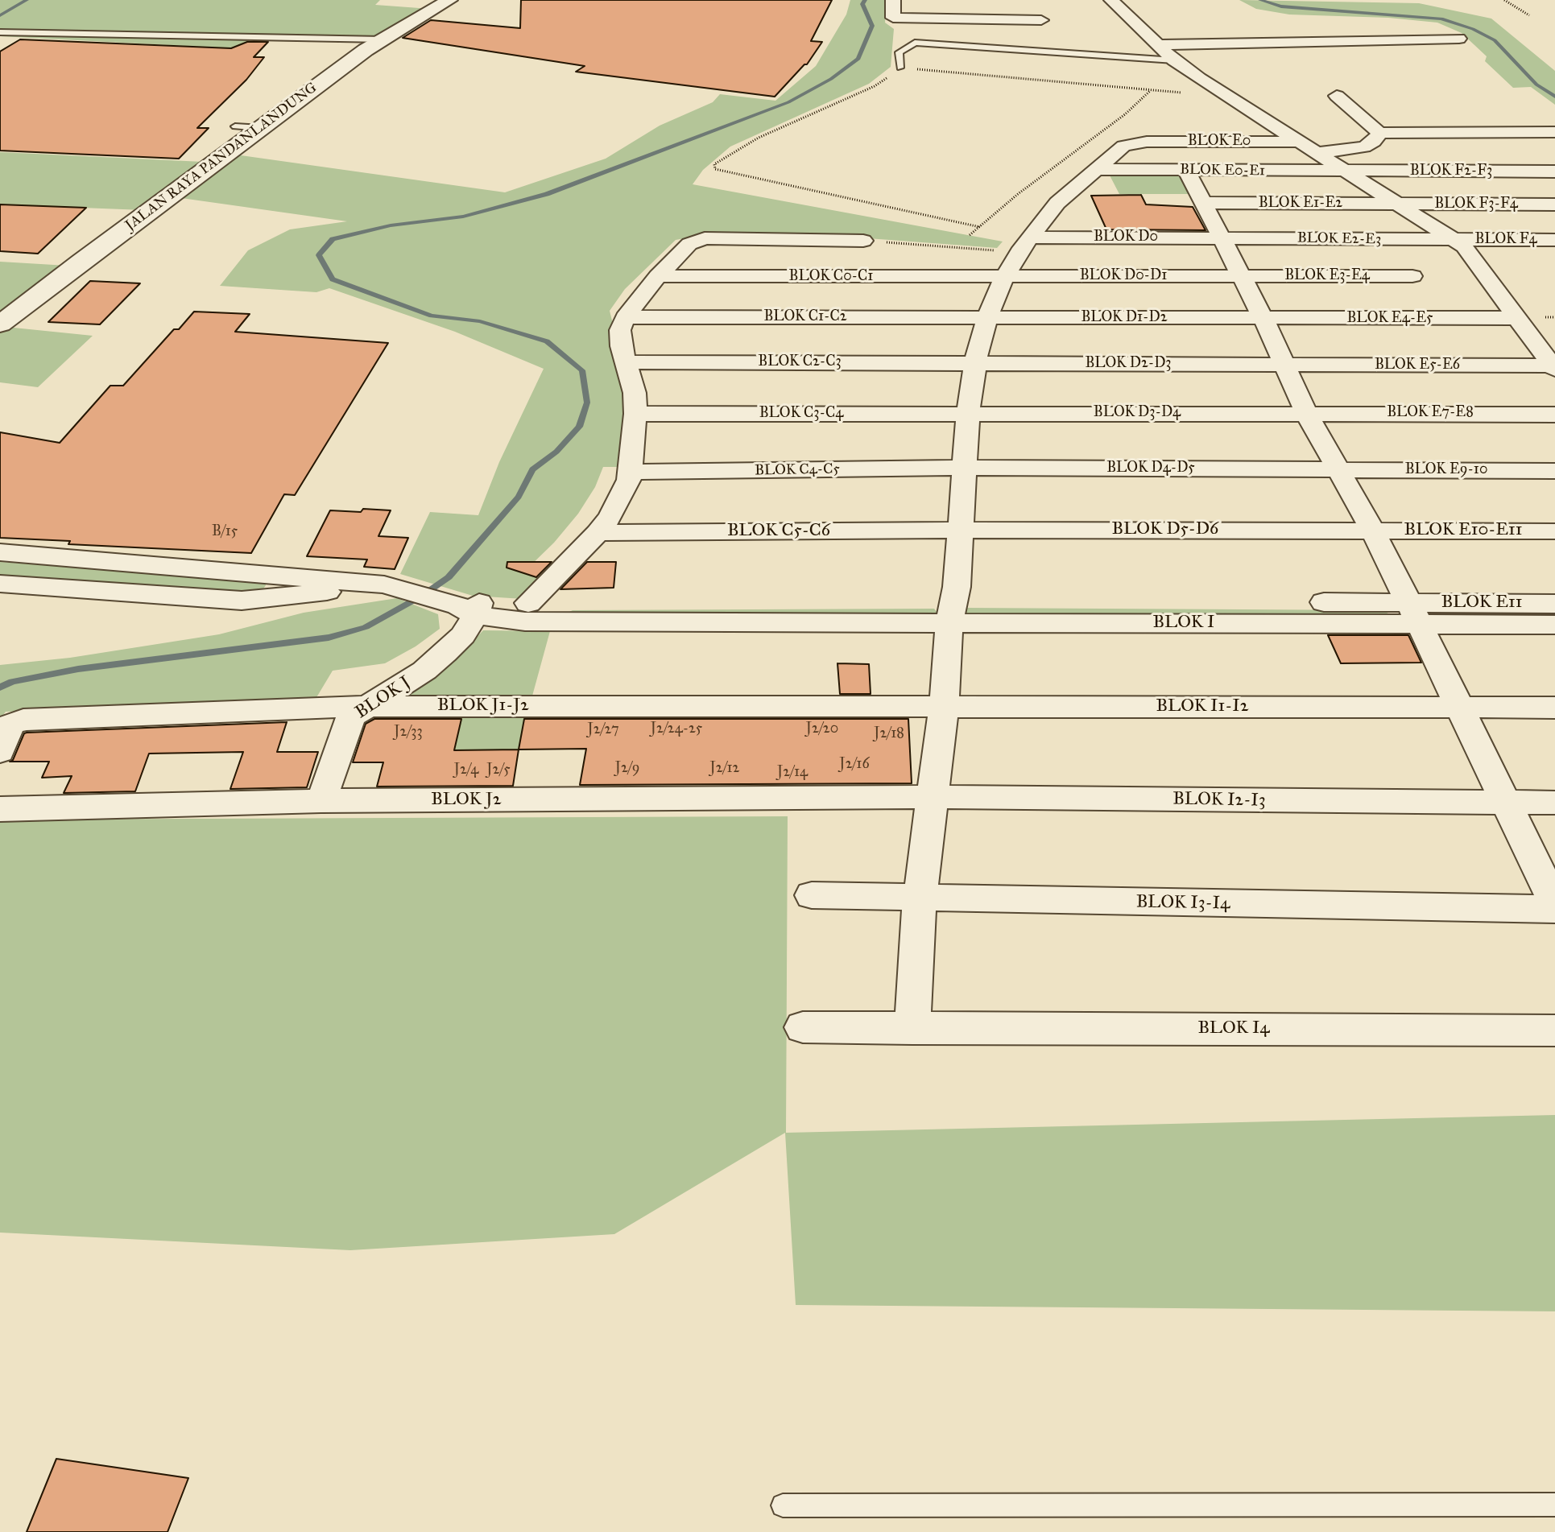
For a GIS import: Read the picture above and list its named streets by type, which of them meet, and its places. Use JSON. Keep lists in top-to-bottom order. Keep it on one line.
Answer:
{"streets":{"street":["BLOK E0","JALAN RAYA PANDANLANDUNG","BLOK E0-E1","BLOK F2-F3","BLOK E1-E2","BLOK F3-F4","BLOK D0","BLOK E2-E3","BLOK F4","BLOK D0-D1","BLOK E3-E4","BLOK C0-C1","BLOK C1-C2","BLOK D1-D2","BLOK E4-E5","BLOK C2-C3","BLOK D2-D3","BLOK E5-E6","BLOK D3-D4","BLOK E7-E8","BLOK C3-C4","BLOK D4-D5","BLOK C4-C5","BLOK E9-10","BLOK D5-D6","BLOK E10-E11","BLOK C5-C6","BLOK E11","BLOK I","BLOK J","BLOK J1-J2","BLOK I1-I2","BLOK J2","BLOK I2-I3","BLOK I3-I4","BLOK I4"]},"crossings":[["BLOK E0","BLOK E0-E1"],["BLOK E0-E1","BLOK F2-F3"],["BLOK E1-E2","BLOK F3-F4"],["BLOK D0","BLOK E2-E3"],["BLOK E2-E3","BLOK F4"],["BLOK D0-D1","BLOK E3-E4"],["BLOK D0-D1","BLOK C0-C1"],["BLOK C1-C2","BLOK D1-D2"],["BLOK D1-D2","BLOK E4-E5"],["BLOK C2-C3","BLOK D2-D3"],["BLOK D2-D3","BLOK E5-E6"],["BLOK D3-D4","BLOK E7-E8"],["BLOK D3-D4","BLOK C3-C4"],["BLOK D4-D5","BLOK C4-C5"],["BLOK D4-D5","BLOK E9-10"],["BLOK D5-D6","BLOK E10-E11"],["BLOK D5-D6","BLOK C5-C6"],["BLOK E11","BLOK I"],["BLOK J","BLOK J1-J2"],["BLOK J","BLOK J2"],["BLOK J1-J2","BLOK I1-I2"],["BLOK J2","BLOK I2-I3"]],"house_numbers":["B/15","J2/24-25","J2/20","J2/27","J2/33","J2/18","J2/16","J2/9","J2/12","J2/4","J2/5","J2/14"]}
